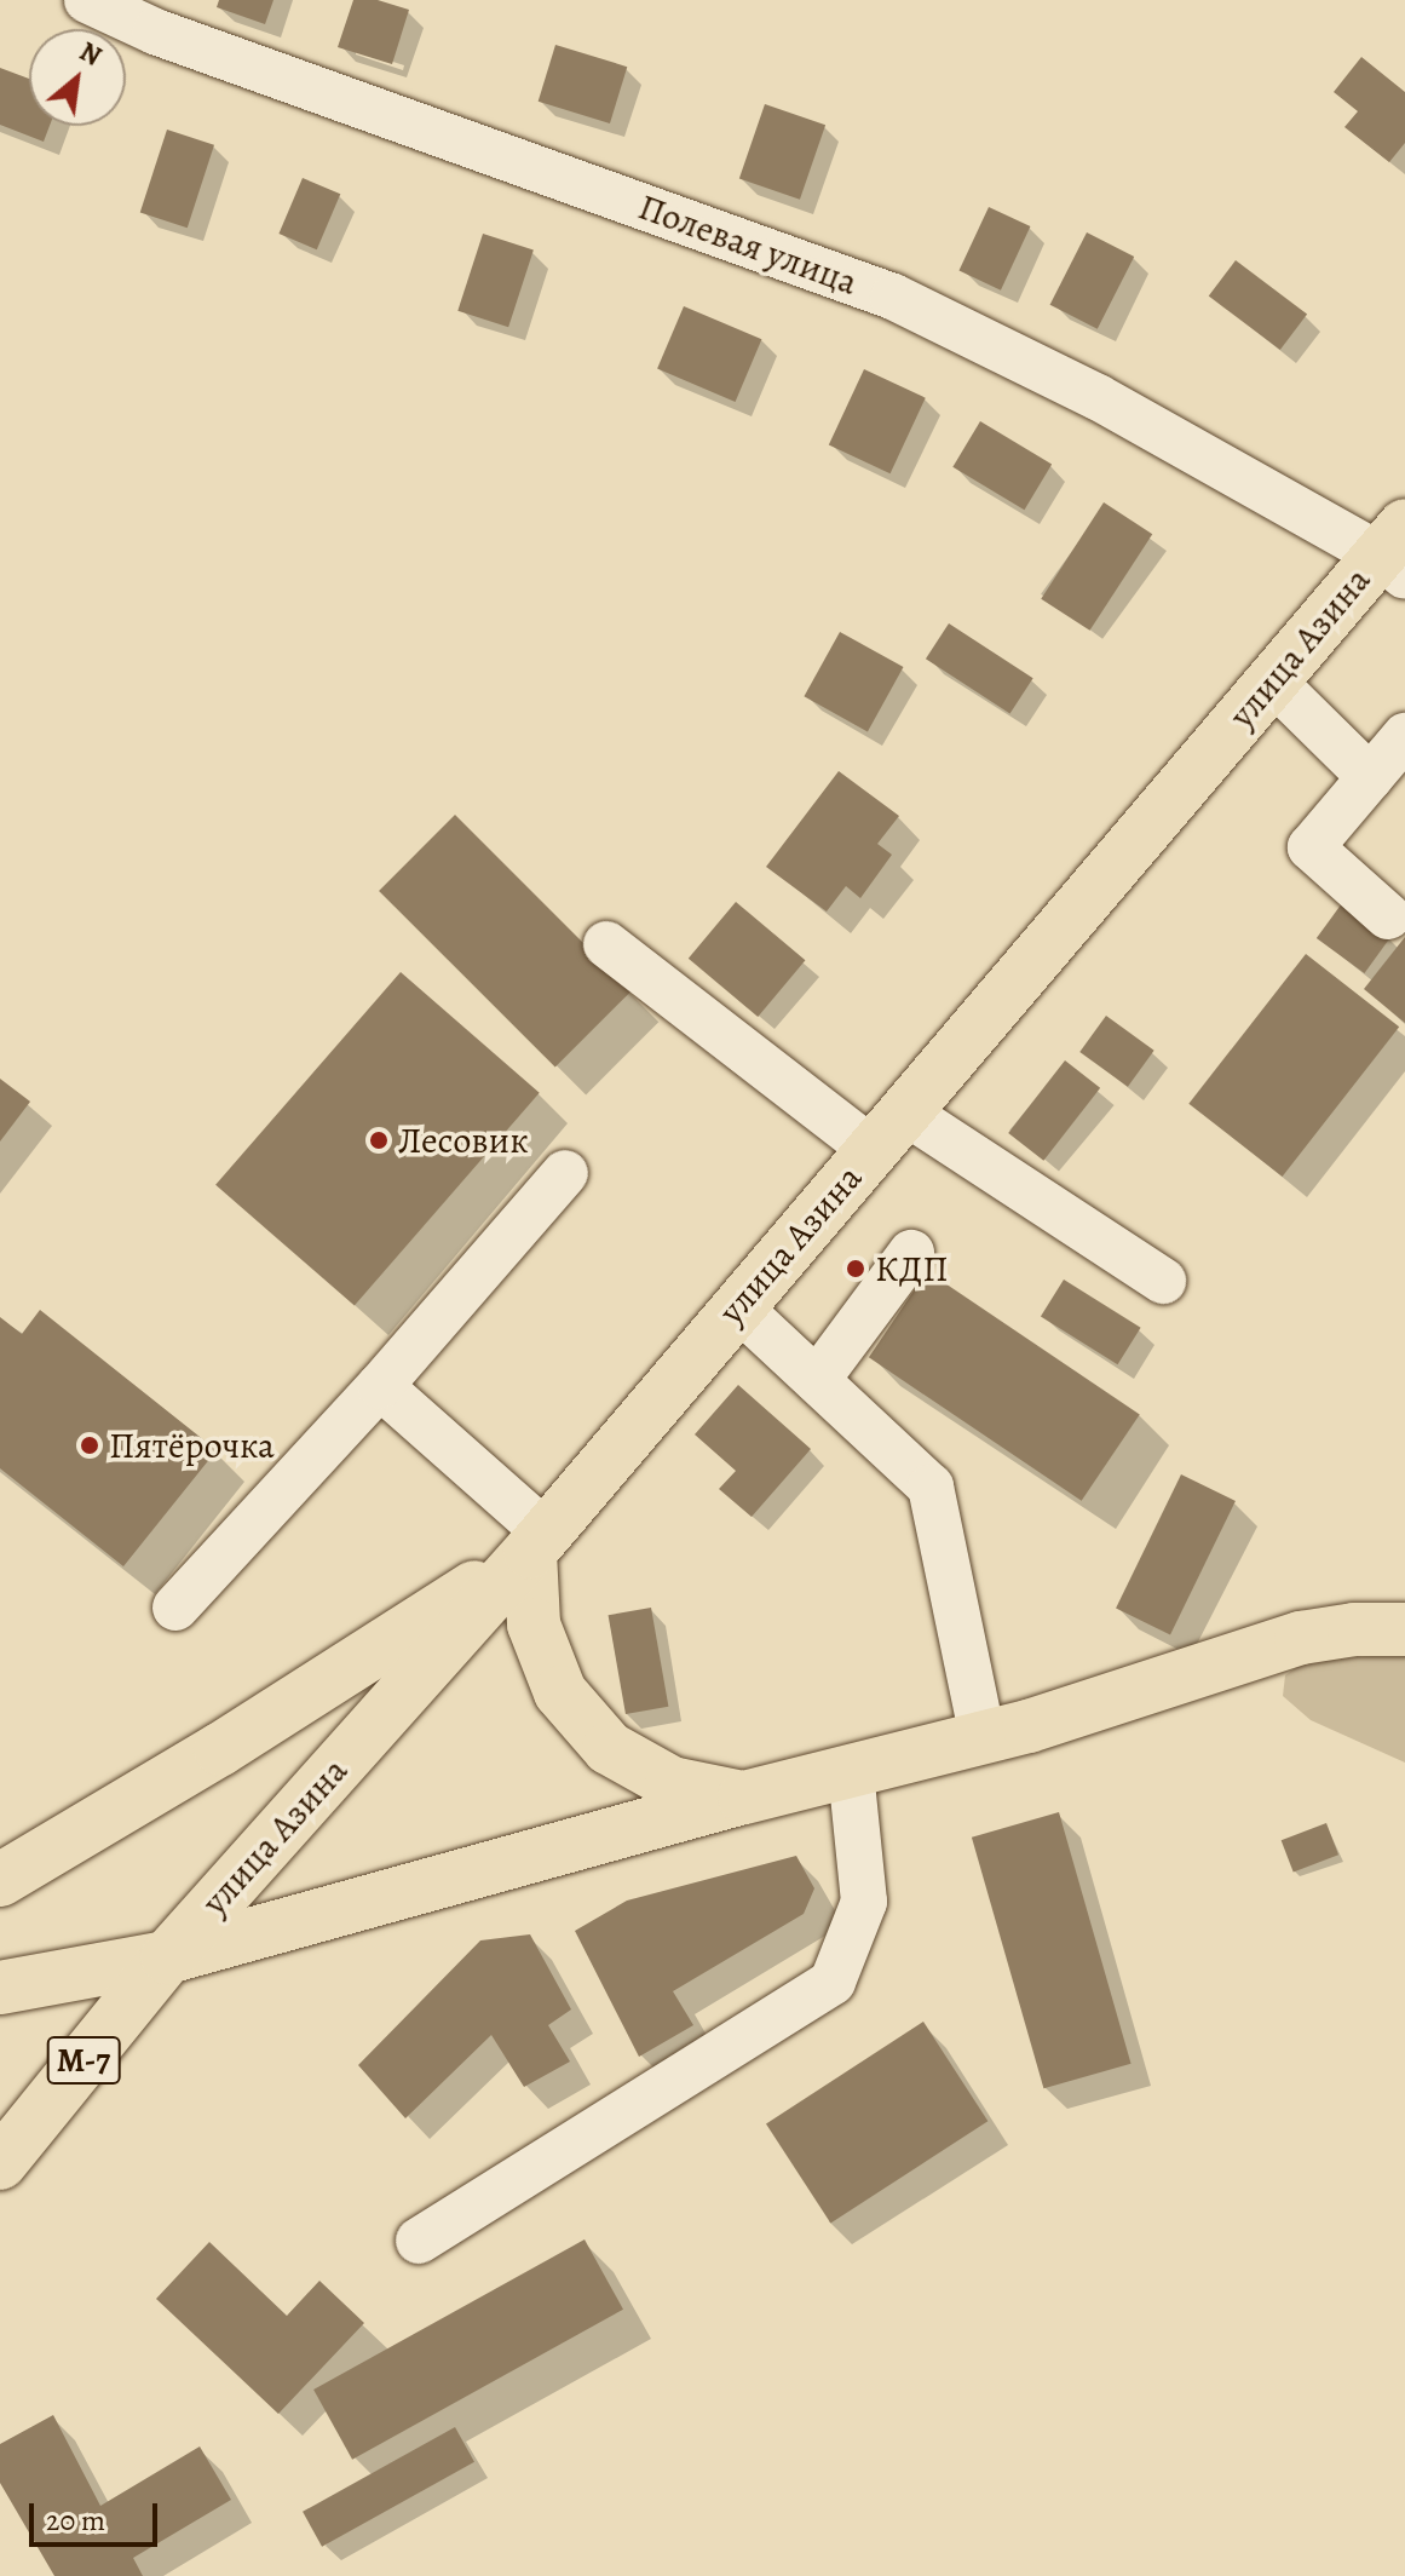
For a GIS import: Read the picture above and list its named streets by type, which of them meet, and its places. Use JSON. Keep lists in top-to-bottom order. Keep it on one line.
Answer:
{"streets":{"main road":["улица Азина","М-7"],"street":["Полевая улица"]},"crossings":[["Полевая улица","улица Азина"],["улица Азина","М-7"]],"places":["Лесовик","КДП","Пятёрочка"],"scale_bar":"20 m","north":"top right"}
